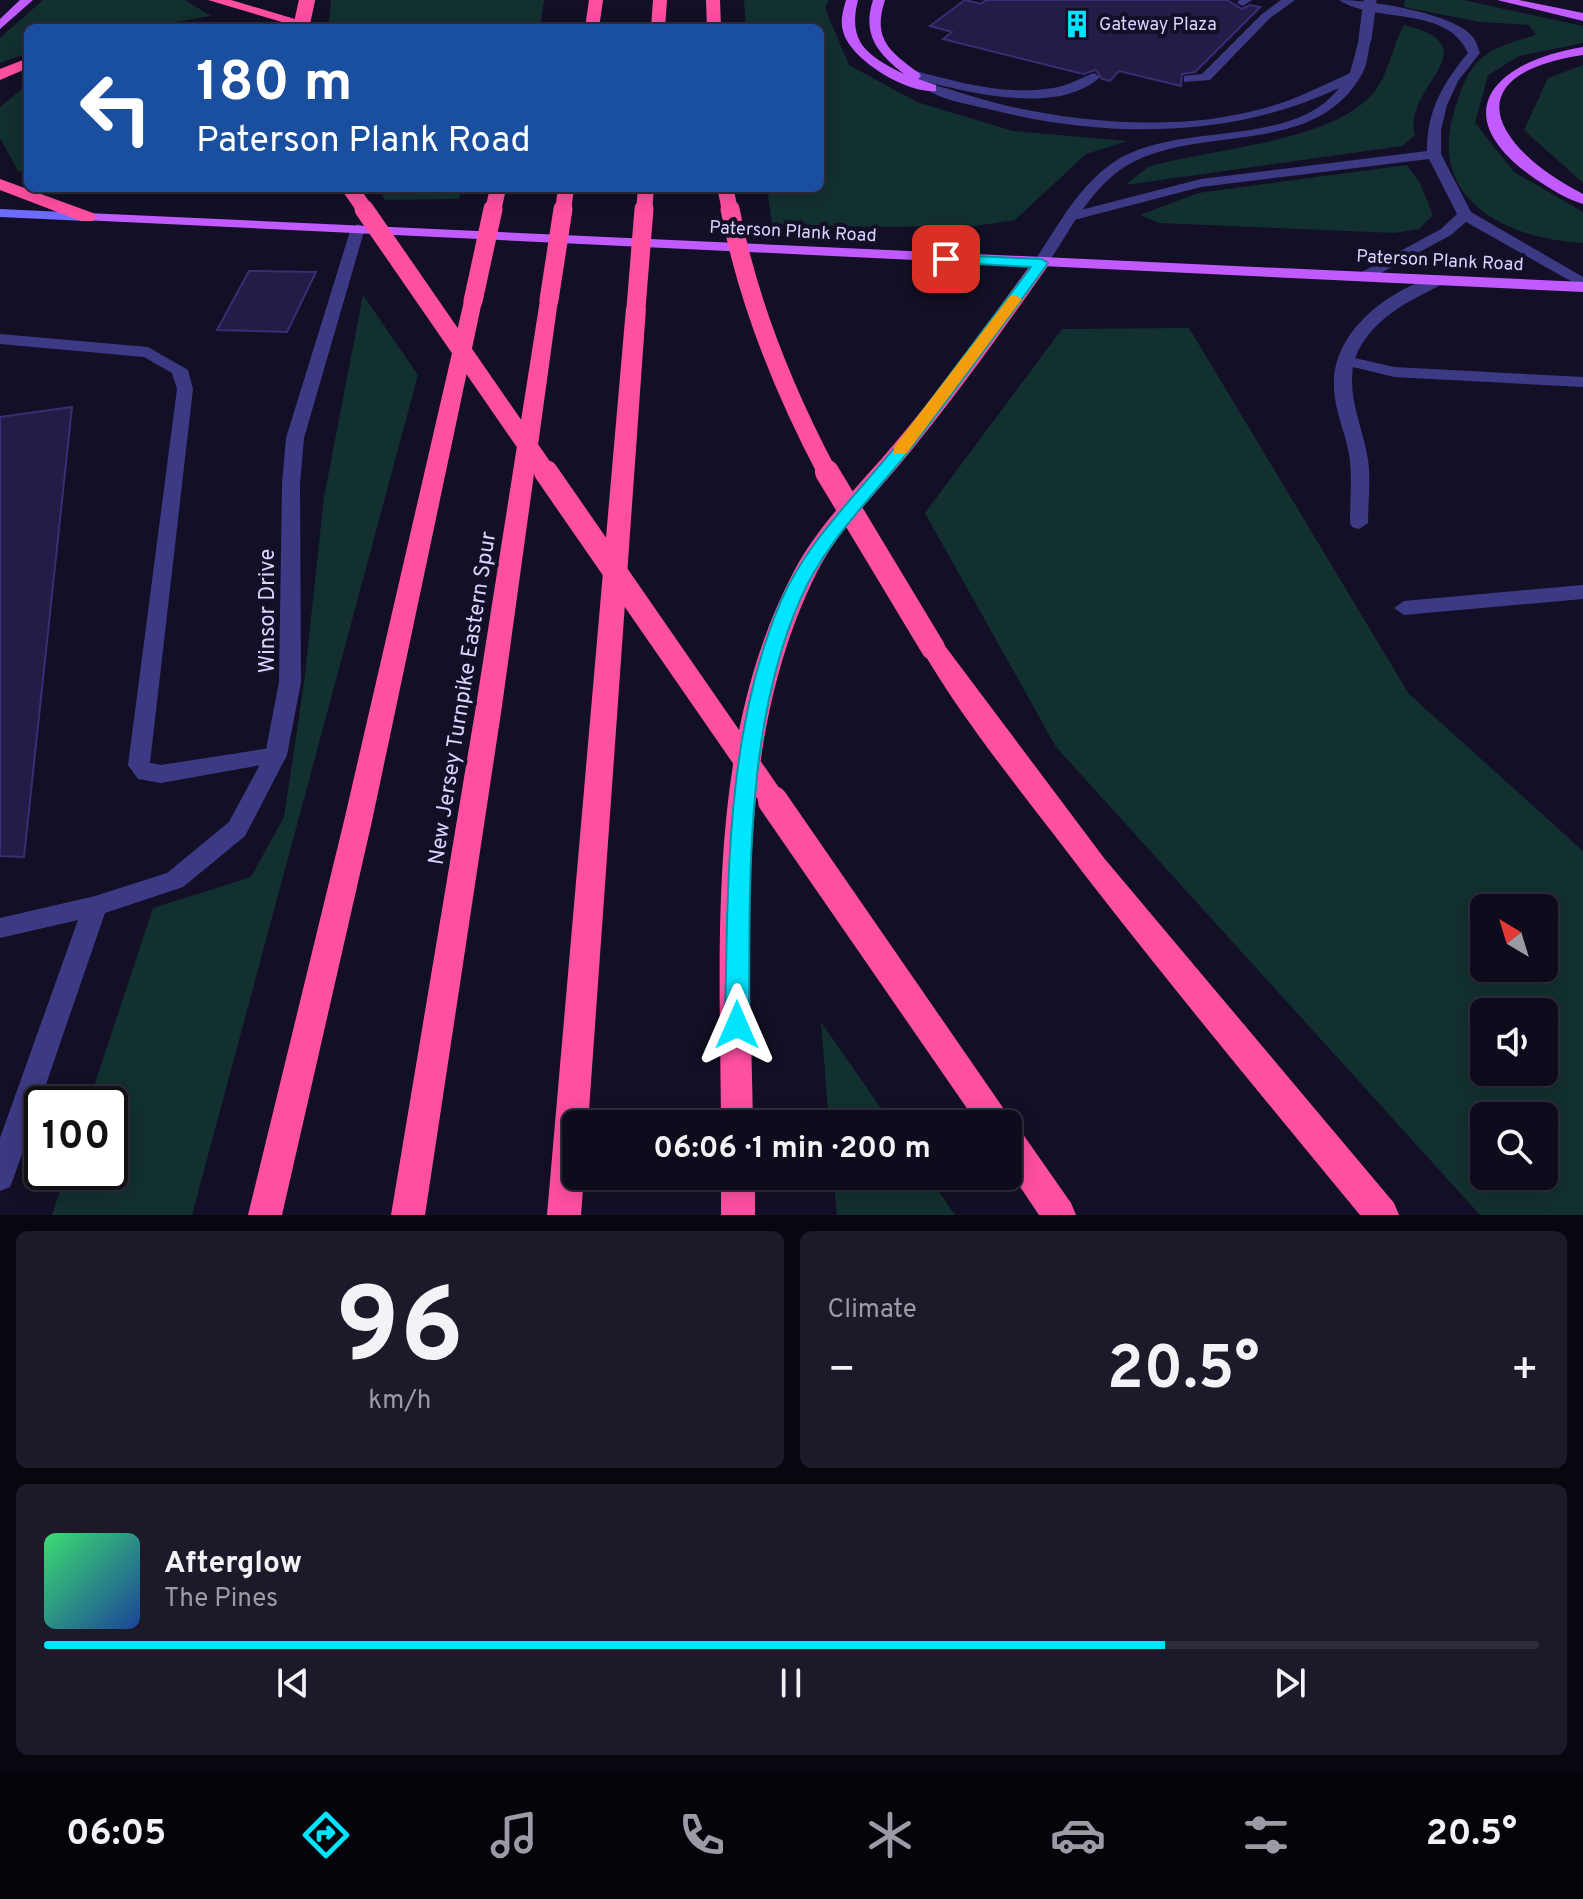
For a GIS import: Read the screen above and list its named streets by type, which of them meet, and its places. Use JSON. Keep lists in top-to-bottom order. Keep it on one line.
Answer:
{"streets":{"highway":["New Jersey Turnpike Eastern Spur"],"main road":["Paterson Plank Road"],"street":["Winsor Drive"]},"crossings":[["Paterson Plank Road","Winsor Drive"]],"places":{"building":["Gateway Plaza"]},"north":"top left","page":{"turn":["180 m","Paterson Plank Road"],"limit":"100","trip":"06:06 · 1 min · 200 m","tile":[["96","km/h"],"Climate"],"heat":["−","20.5°","+"],"song":["Afterglow","The Pines"],"tabs":["06:05","20.5°"]}}
